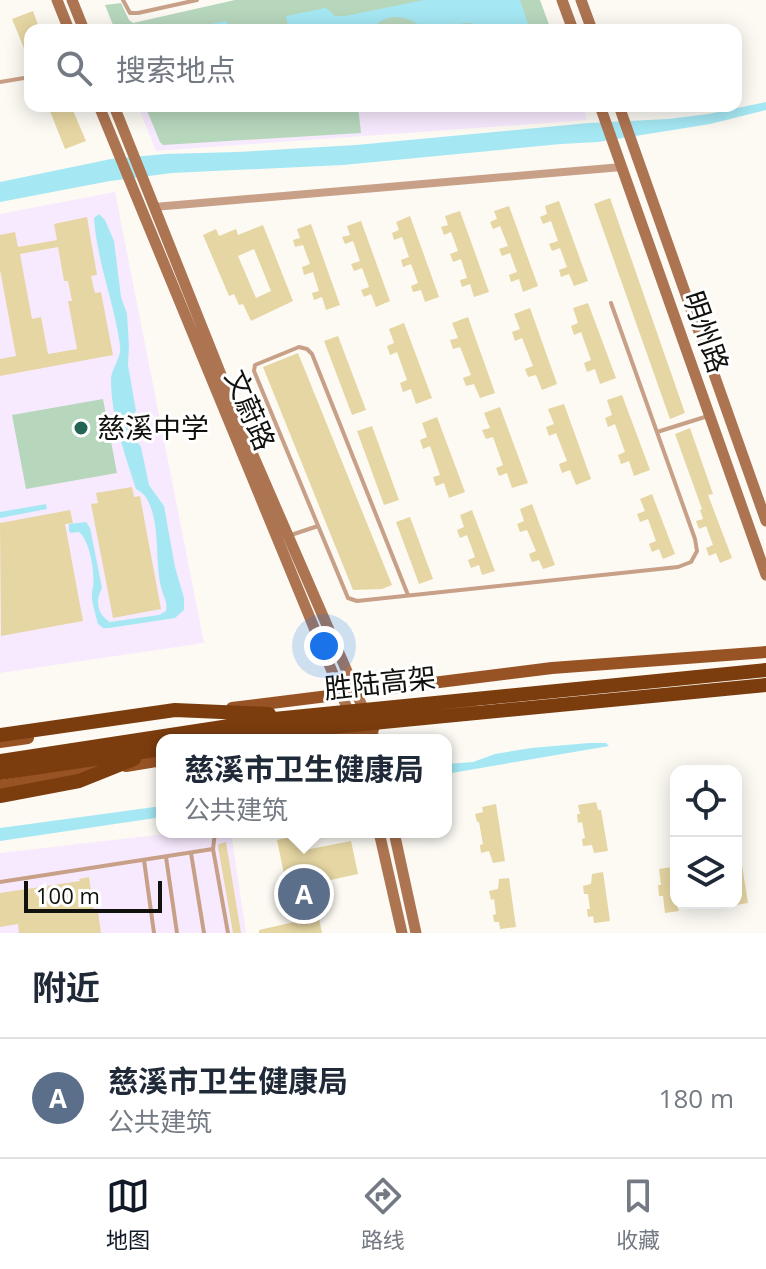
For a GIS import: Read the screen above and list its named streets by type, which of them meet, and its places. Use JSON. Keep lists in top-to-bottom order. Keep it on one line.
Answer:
{"streets":{"highway":["胜陆高架"],"main road":["明州路","文蔚路"]},"places":["慈溪中学"],"scale_bar":"100 m","page":{"search":"搜索地点","popup":["慈溪市卫生健康局","公共建筑"],"pins":"A","scale":"100 m","heading":"附近","list":[{"mark":"A","name":"慈溪市卫生健康局","note":"公共建筑","value":"180 m"}],"nav":["地图","路线","收藏"]}}
